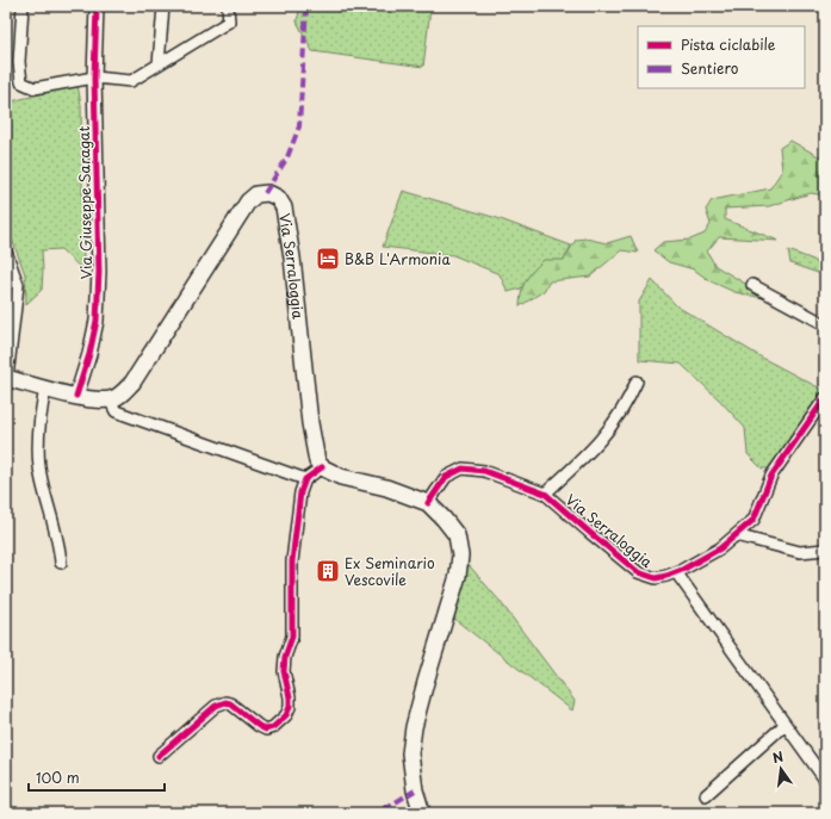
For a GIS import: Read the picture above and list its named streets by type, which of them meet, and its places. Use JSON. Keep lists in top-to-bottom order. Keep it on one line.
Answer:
{"streets":{"main road":["Via Serraloggia"],"street":["Via Giuseppe Saragat"]},"places":{"hotel":["B&B L'Armonia"],"building":["Ex Seminario Vescovile"]},"legend":["Pista ciclabile","Sentiero"],"scale_bar":"100 m","north":"top"}
